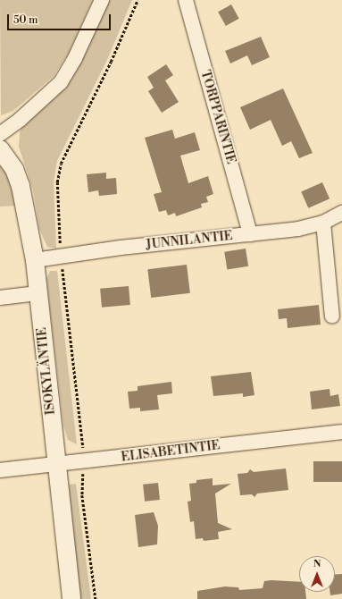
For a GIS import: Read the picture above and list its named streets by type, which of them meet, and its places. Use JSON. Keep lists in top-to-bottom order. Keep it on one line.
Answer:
{"streets":{"street":["TORPPARINTIE","JUNNILANTIE","ISOKYLÄNTIE","ELISABETINTIE"]},"crossings":[["TORPPARINTIE","JUNNILANTIE"],["JUNNILANTIE","ISOKYLÄNTIE"],["ISOKYLÄNTIE","ELISABETINTIE"]],"scale_bar":"50 m","north":"top"}
